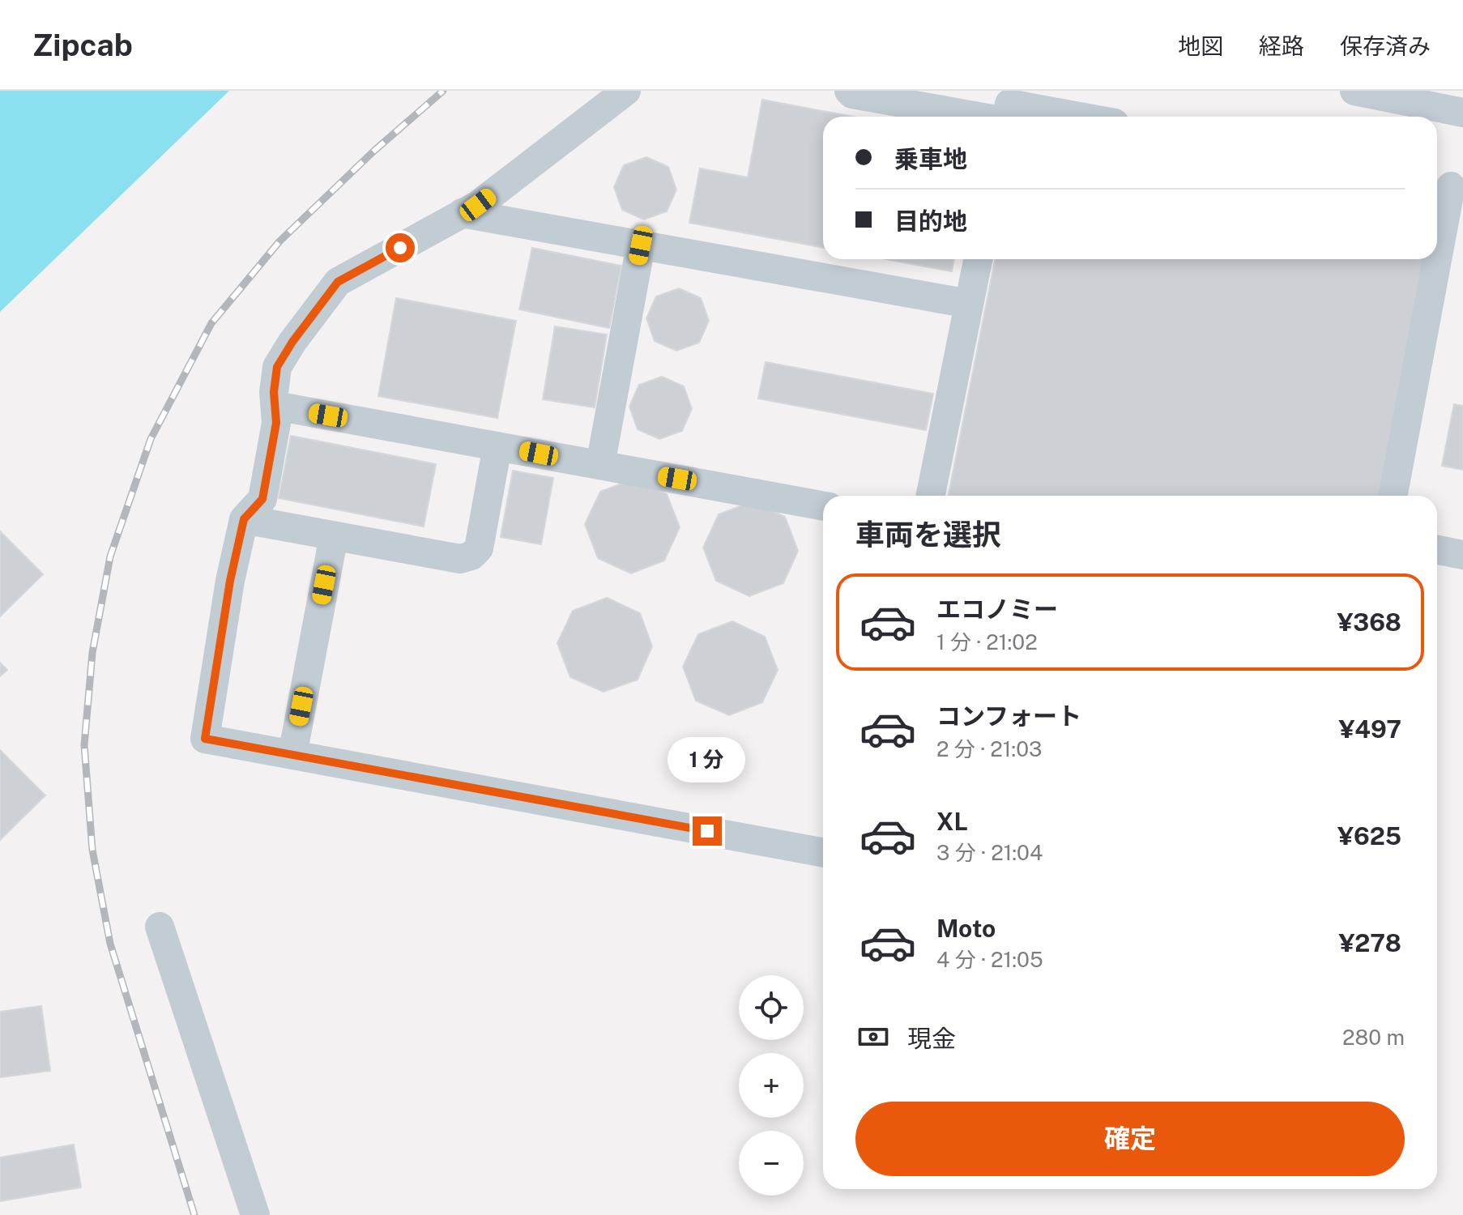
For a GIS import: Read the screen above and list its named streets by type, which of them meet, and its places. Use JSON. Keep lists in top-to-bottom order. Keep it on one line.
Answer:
{"page":{"header":"Zipcab","nav":["地図","経路","保存済み"],"banner":["乗車地","目的地"],"heading":"車両を選択","list":[{"name":"エコノミー","note":"1 分 · 21:02","value":"¥368"},{"name":"コンフォート","note":"2 分 · 21:03","value":"¥497"},{"name":"XL","note":"3 分 · 21:04","value":"¥625"},{"name":"Moto","note":"4 分 · 21:05","value":"¥278"}],"bubble":"1 分","map_buttons":["+","−"],"pay":["現金","280 m"],"buttons":"確定"}}
